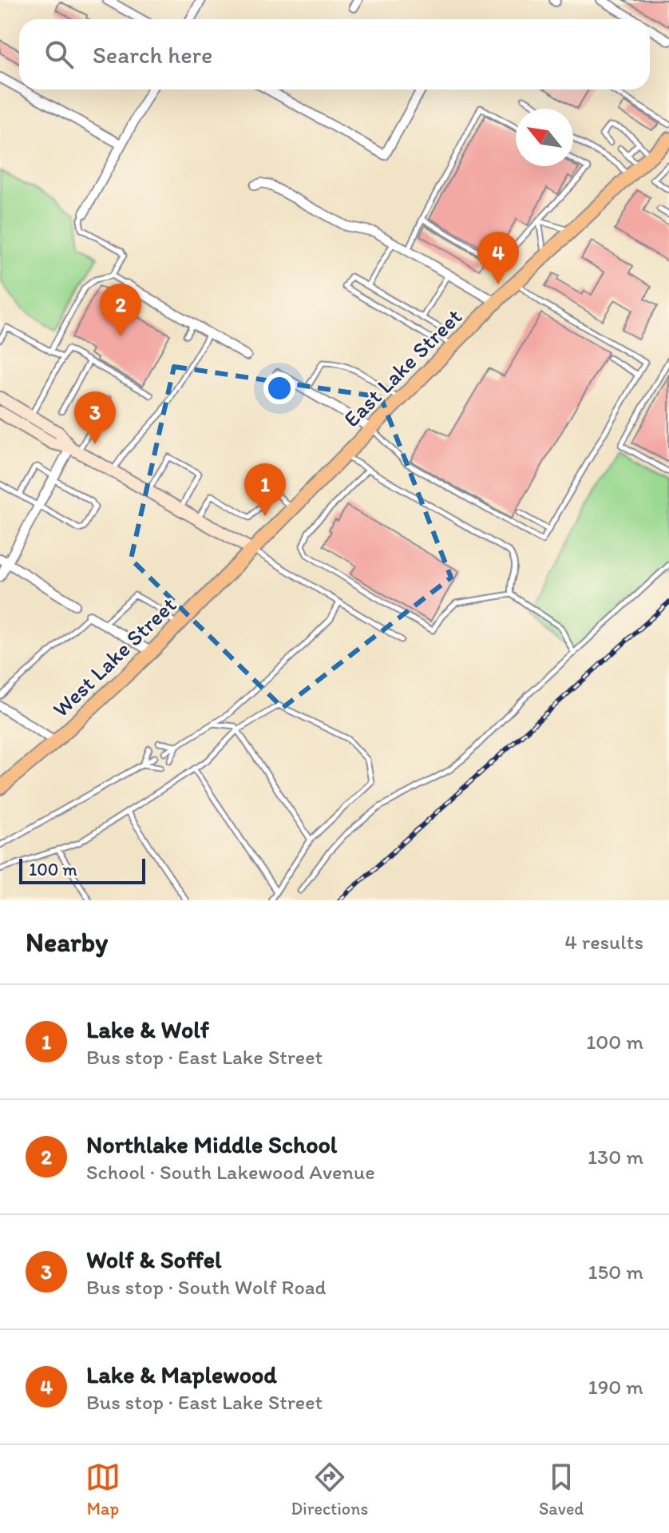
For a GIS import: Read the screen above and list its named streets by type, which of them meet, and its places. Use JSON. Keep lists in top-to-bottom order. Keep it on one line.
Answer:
{"streets":{"main road":["East Lake Street","West Lake Street"]},"crossings":[["East Lake Street","West Lake Street"]],"scale_bar":"100 m","north":"top left","page":{"search":"Search here","pins":["4","2","3","1"],"scale":"100 m","heading":["Nearby","4 results"],"list":[{"mark":"1","name":"Lake & Wolf","note":"Bus stop · East Lake Street","value":"100 m"},{"mark":"2","name":"Northlake Middle School","note":"School · South Lakewood Avenue","value":"130 m"},{"mark":"3","name":"Wolf & Soffel","note":"Bus stop · South Wolf Road","value":"150 m"},{"mark":"4","name":"Lake & Maplewood","note":"Bus stop · East Lake Street","value":"190 m"}],"nav":["Map","Directions","Saved"]}}
